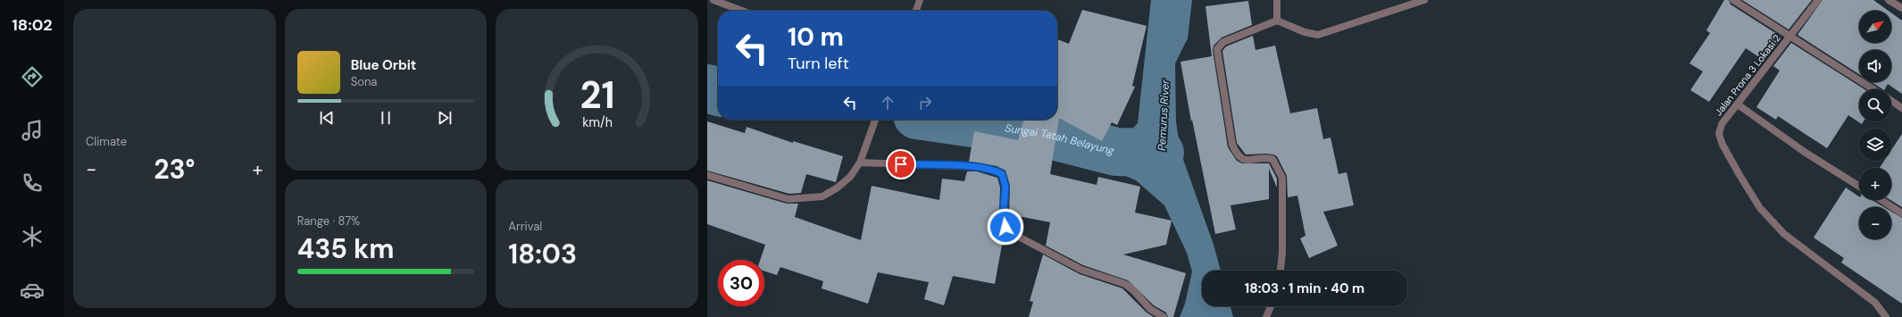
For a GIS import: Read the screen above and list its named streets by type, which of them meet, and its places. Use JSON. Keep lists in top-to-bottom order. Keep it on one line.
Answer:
{"streets":{"street":["Jalan Prona 3 Lokasi 2"]},"water":["Pemurus River","Sungai Tatah Belayung"],"north":"top right","page":{"tabs":"18:02","tile":["Climate",["Range · 87%","435 km"],["Arrival","18:03"]],"map_buttons":["+","−"],"turn":["10 m","Turn left"],"song":["Blue Orbit","Sona"],"heat":["−","23°","+"],"limit":"30","trip":"18:03 · 1 min · 40 m","gauge":["21","km/h"]}}
